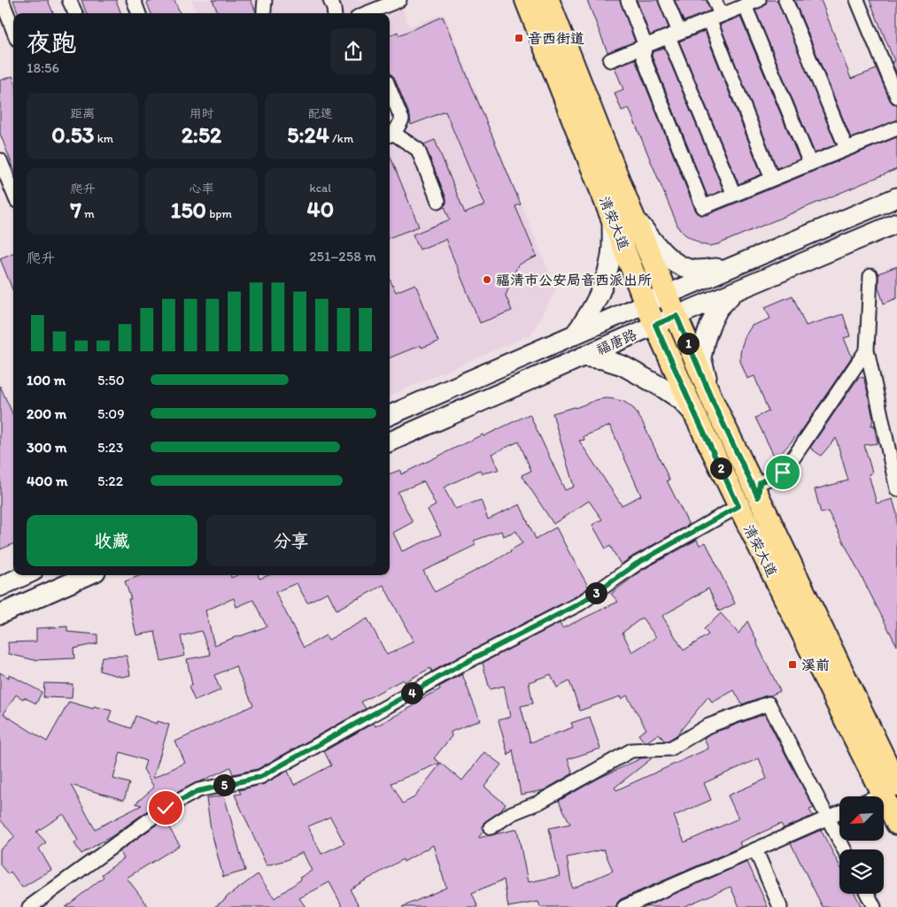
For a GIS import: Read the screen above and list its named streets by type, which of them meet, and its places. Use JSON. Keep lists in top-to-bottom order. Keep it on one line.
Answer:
{"streets":{"main road":["清荣大道"],"street":["福唐路"]},"crossings":[["清荣大道","福唐路"]],"places":{"transit":["音西街道","溪前"],"other":["福清市公安局音西派出所"]},"north":"bottom left","page":{"heading":["夜跑","18:56"],"stats":[["距离","0.53 km"],["用时","2:52"],["配速","5:24 /km"],["爬升","7 m"],["心率","150 bpm"],["kcal","40"]],"chart":["爬升","251–258 m"],"pins":["1","2","3","4","5"],"list":[{"name":"100 m","note":"5:50"},{"name":"200 m","note":"5:09"},{"name":"300 m","note":"5:23"},{"name":"400 m","note":"5:22"}],"buttons":["收藏","分享"]}}
